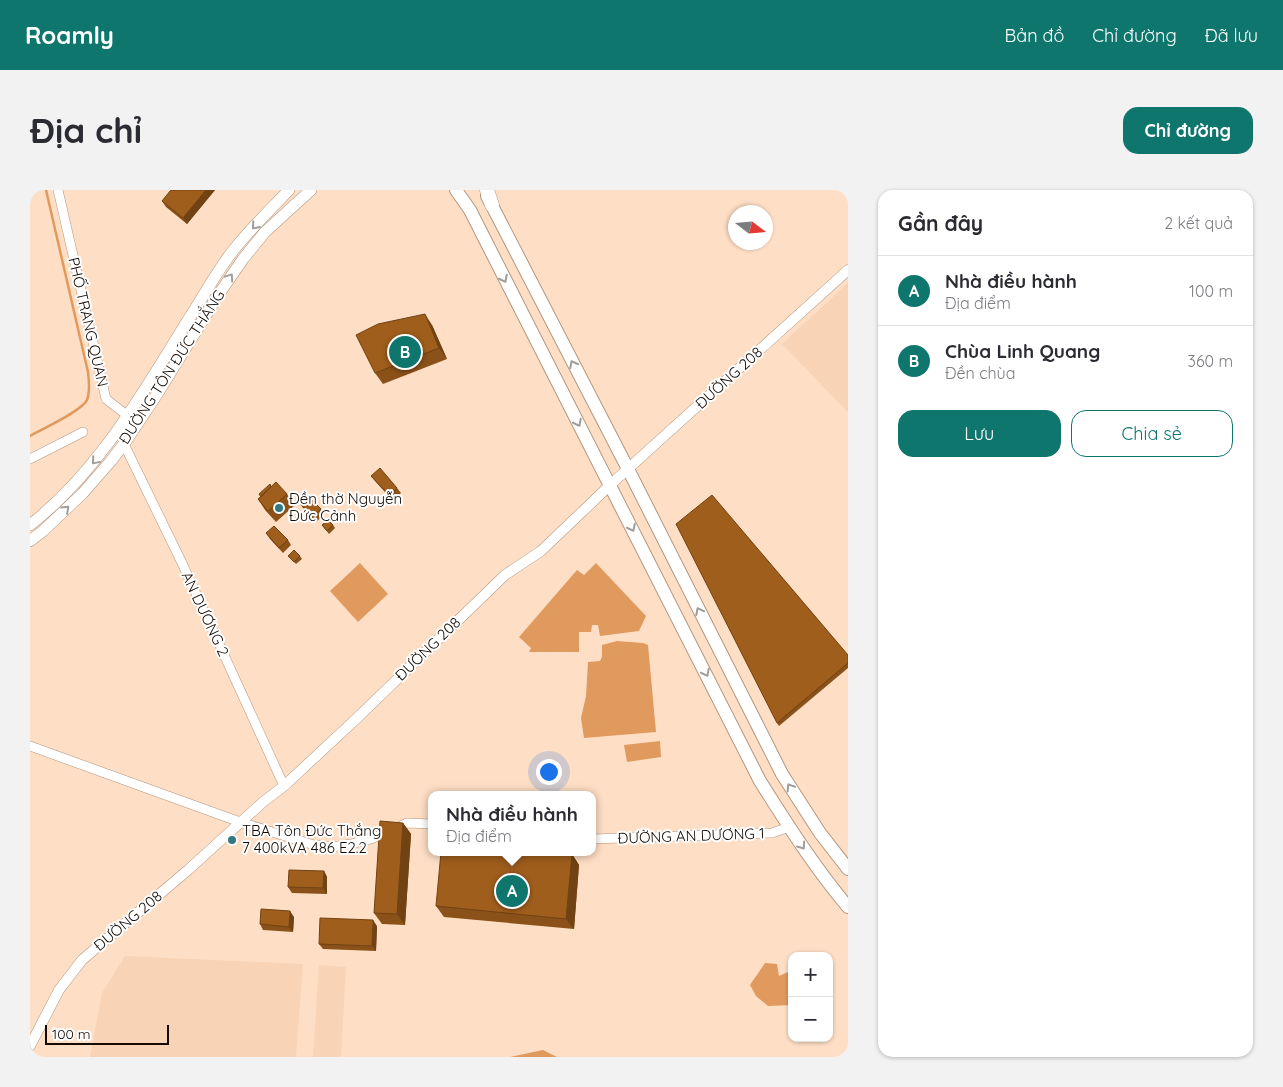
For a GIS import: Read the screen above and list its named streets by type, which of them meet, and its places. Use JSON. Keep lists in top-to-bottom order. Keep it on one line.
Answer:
{"streets":{"main road":["ĐƯỜNG TÔN ĐỨC THẮNG"],"street":["PHỐ TRANG QUAN","ĐƯỜNG 208","AN DƯƠNG 2","ĐƯỜNG AN DƯƠNG 1"]},"crossings":[["PHỐ TRANG QUAN","ĐƯỜNG TÔN ĐỨC THẮNG"],["ĐƯỜNG TÔN ĐỨC THẮNG","AN DƯƠNG 2"],["ĐƯỜNG 208","AN DƯƠNG 2"]],"places":["Đền thờ Nguyễn Đức Cảnh","TBA Tôn Đức Thắng 7 400kVA 486 E2.2"],"scale_bar":"100 m","north":"right","page":{"header":"Roamly","nav":["Bản đồ","Chỉ đường","Đã lưu"],"buttons":["Chỉ đường",["Lưu","Chia sẻ"]],"title":"Địa chỉ","heading":["Gần đây","2 kết quả"],"list":[{"mark":"A","name":"Nhà điều hành","note":"Địa điểm","value":"100 m"},{"mark":"B","name":"Chùa Linh Quang","note":"Đền chùa","value":"360 m"}],"pins":["B","A"],"popup":["Nhà điều hành","Địa điểm"],"map_buttons":["+","−"],"scale":"100 m"}}
